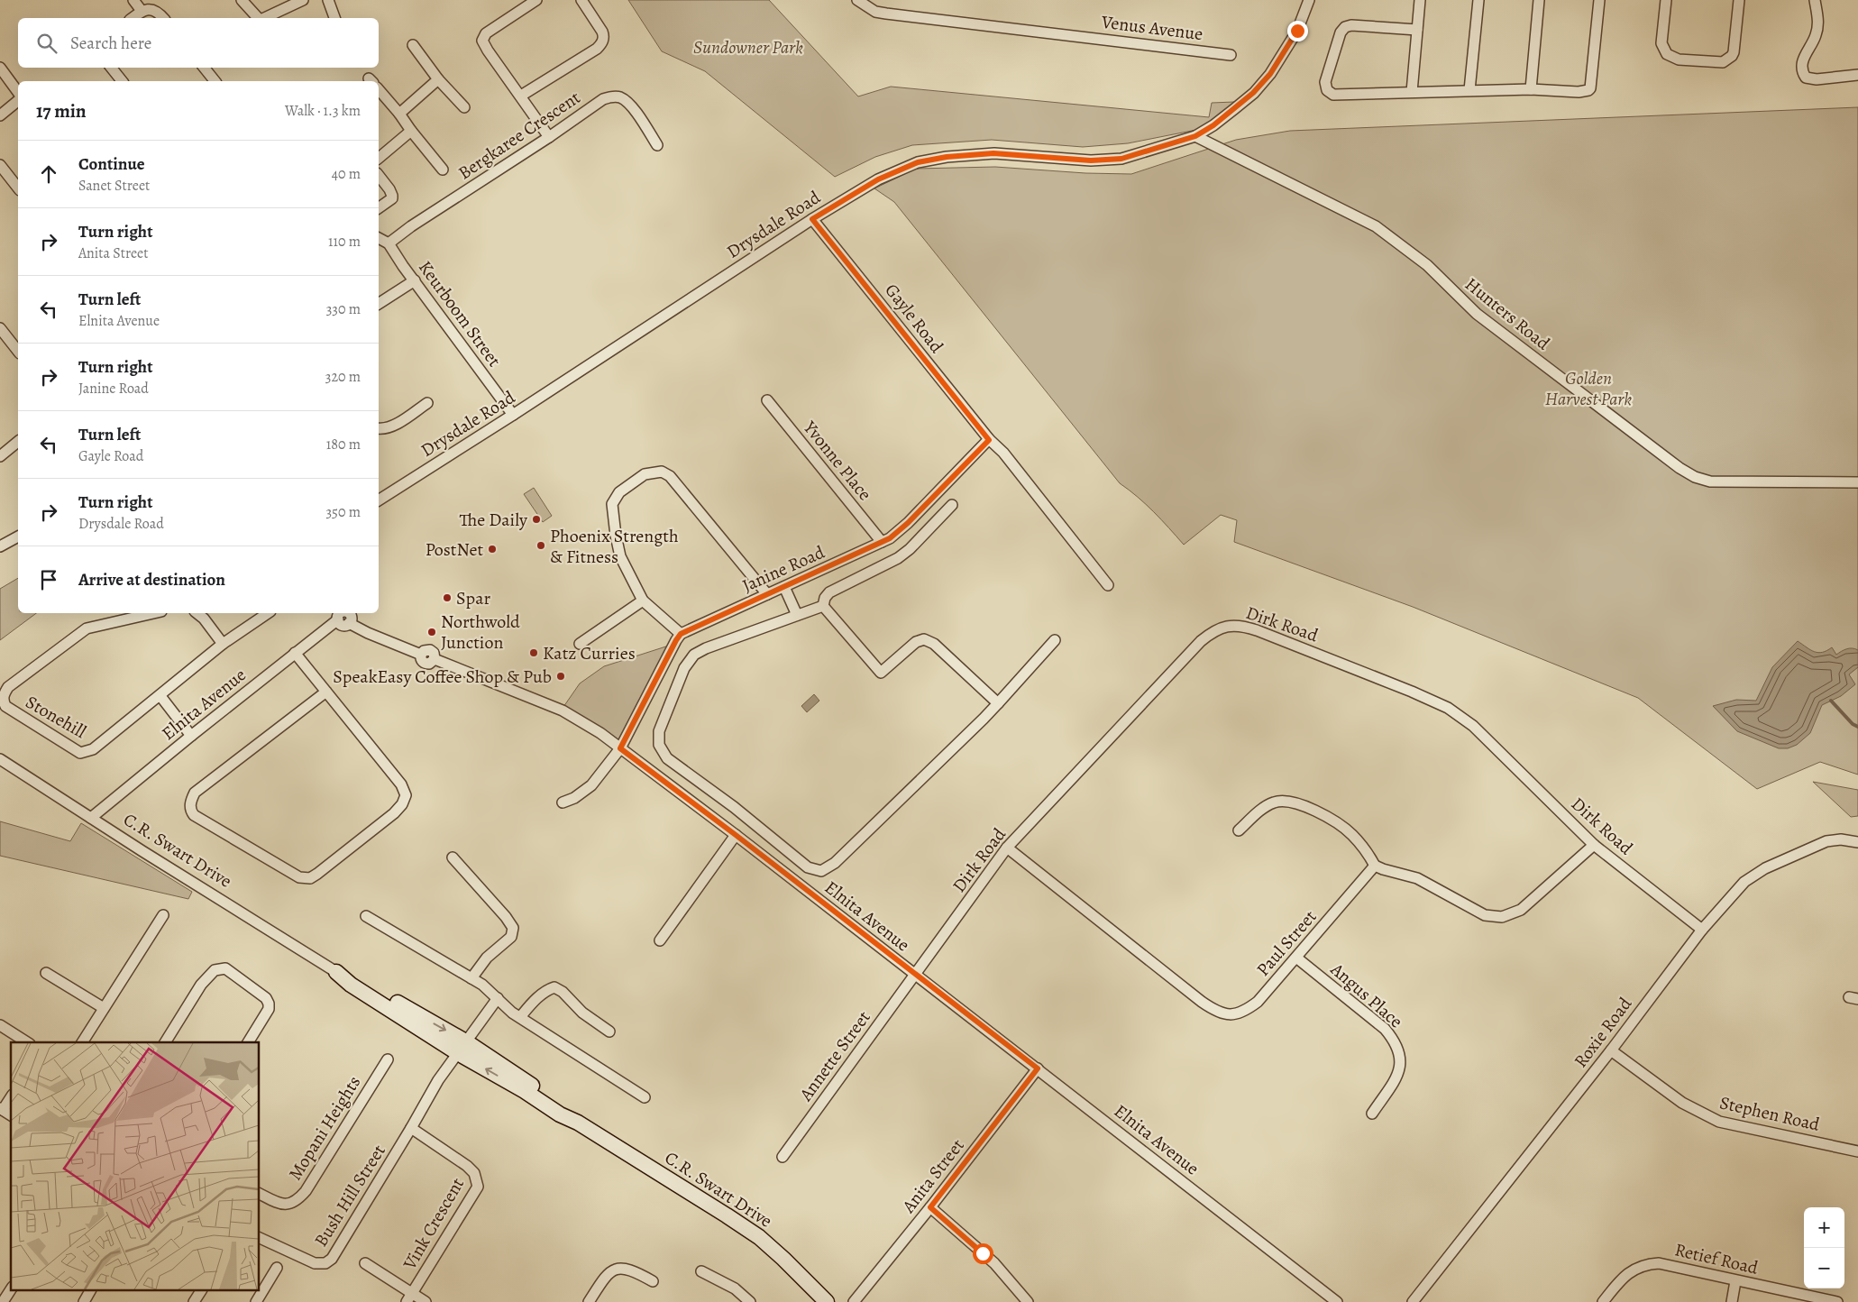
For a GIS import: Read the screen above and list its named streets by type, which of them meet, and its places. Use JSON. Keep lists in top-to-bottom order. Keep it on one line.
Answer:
{"streets":{"street":["Venus Avenue","Bergkaree Crescent","Drysdale Road","Keurboom Street","Hunters Road","Gayle Road","Yvonne Place","Janine Road","Dirk Road","Elnita Avenue","Stonehill","C.R. Swart Drive","Paul Street","Angus Place","Roxie Road","Annette Street","Stephen Road","Mopani Heights","Anita Street","Bush Hill Street","Vink Crescent","Retief Road"]},"crossings":[["Bergkaree Crescent","Keurboom Street"],["Drysdale Road","Keurboom Street"],["Drysdale Road","Hunters Road"],["Drysdale Road","Gayle Road"],["Gayle Road","Janine Road"],["Yvonne Place","Janine Road"],["Dirk Road","Elnita Avenue"],["Dirk Road","Paul Street"],["Dirk Road","Roxie Road"],["Dirk Road","Annette Street"],["Elnita Avenue","C.R. Swart Drive"],["Elnita Avenue","Annette Street"],["Elnita Avenue","Anita Street"],["Paul Street","Angus Place"],["Roxie Road","Stephen Road"],["Bush Hill Street","Vink Crescent"]],"parks":["Sundowner Park","Golden Harvest Park"],"places":["The Daily","Phoenix Strength & Fitness","PostNet","Spar","Northwold Junction","Katz Curries","SpeakEasy Coffee Shop & Pub"],"page":{"search":"Search here","heading":["17 min","Walk · 1.3 km"],"list":[["Continue","Sanet Street","40 m"],["Turn right","Anita Street","110 m"],["Turn left","Elnita Avenue","330 m"],["Turn right","Janine Road","320 m"],["Turn left","Gayle Road","180 m"],["Turn right","Drysdale Road","350 m"],"Arrive at destination"],"map_buttons":["+","−"]}}
